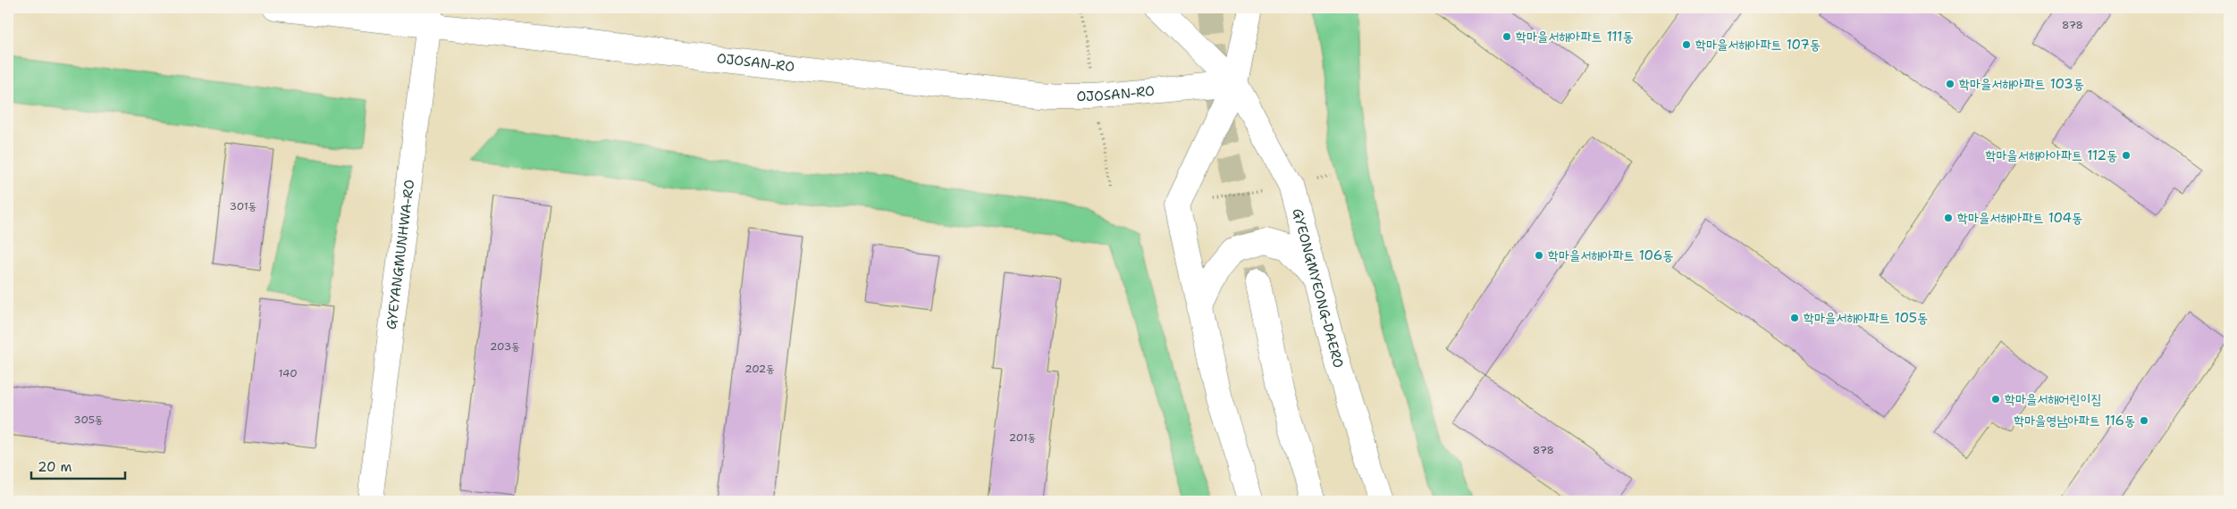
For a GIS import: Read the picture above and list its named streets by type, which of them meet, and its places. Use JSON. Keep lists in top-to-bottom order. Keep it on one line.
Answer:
{"streets":{"street":["OJOSAN-RO","GYEYANGMUNHWA-RO","GYEONGMYEONG-DAERO"]},"crossings":[["OJOSAN-RO","GYEYANGMUNHWA-RO"],["OJOSAN-RO","GYEONGMYEONG-DAERO"]],"places":["학마을서해아파트 111동","학마을서해아파트 107동","학마을서해아파트 103동","학마을서해아아파트 112동","학마을서해아파트 104동","학마을서해아파트 106동","학마을서해아파트 105동","학마을서해어린이집","학마을영남아파트 116동"],"house_numbers":["878","301동","203동","202동","140","305동","201동","878"],"scale_bar":"20 m"}
